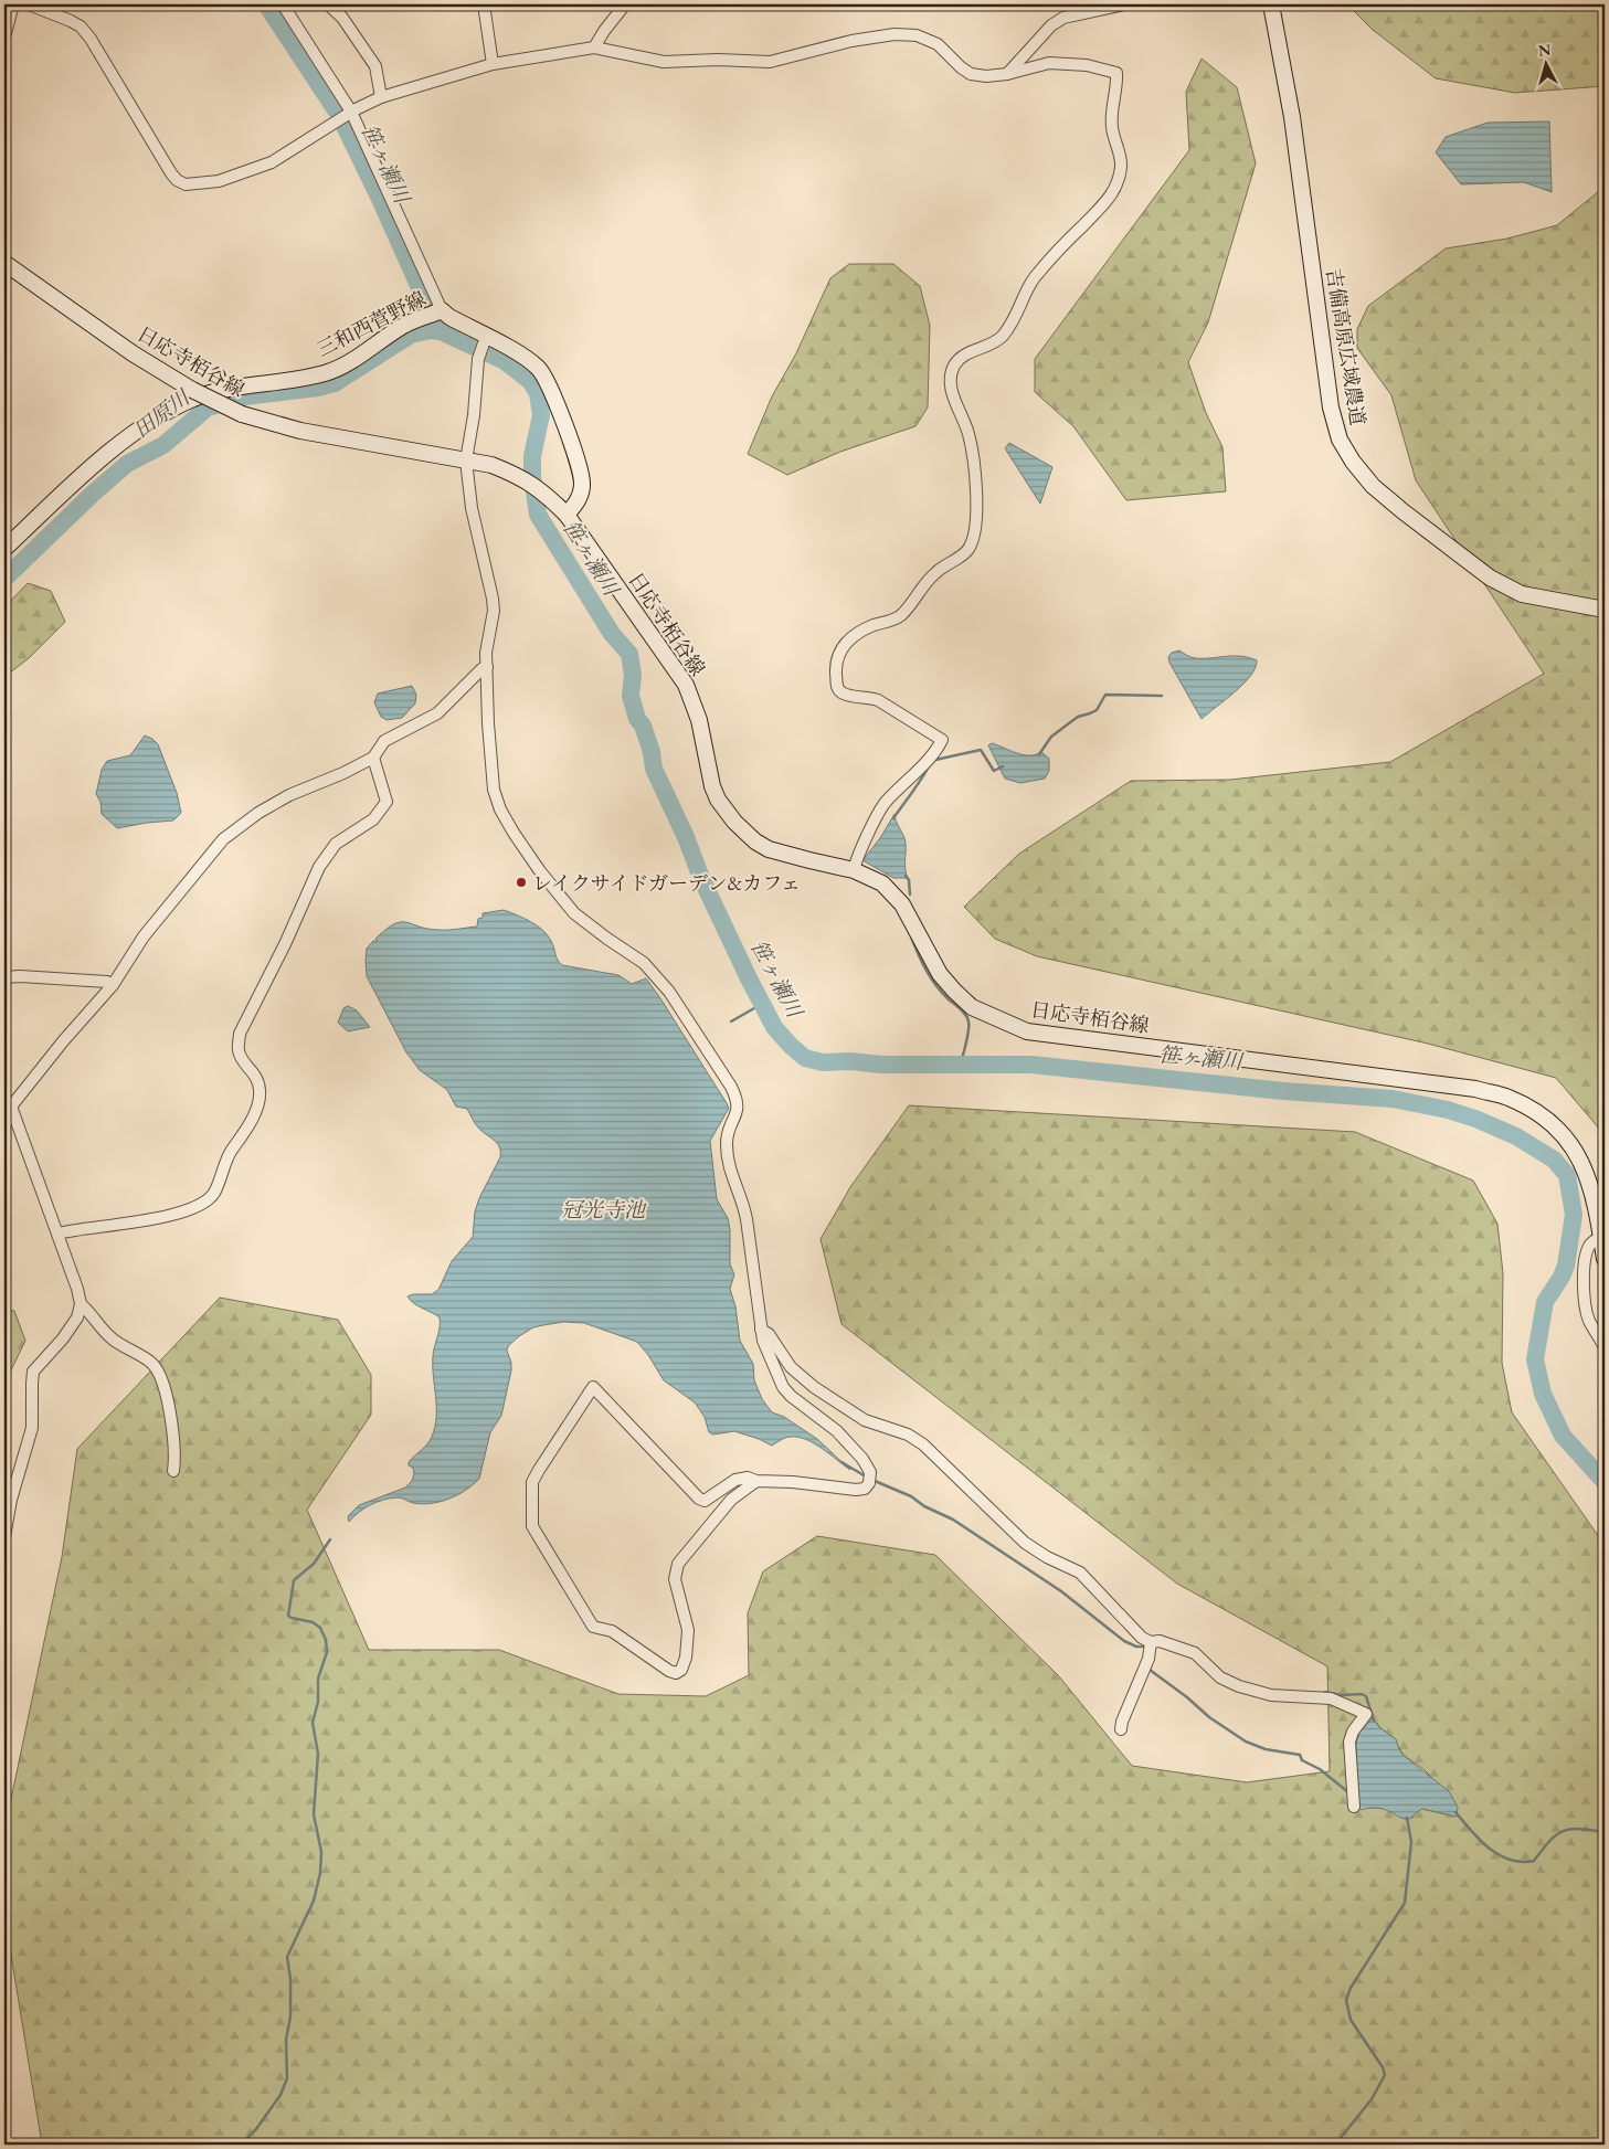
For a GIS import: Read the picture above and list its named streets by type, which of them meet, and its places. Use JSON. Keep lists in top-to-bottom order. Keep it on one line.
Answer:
{"streets":{"main road":["三和西菅野線","吉備高原広域農道","日応寺栢谷線"]},"crossings":[["三和西菅野線","日応寺栢谷線"]],"water":["笹ヶ瀬川","田原川","冠光寺池"],"places":["レイクサイドガーデン&カフェ"],"north":"top"}
